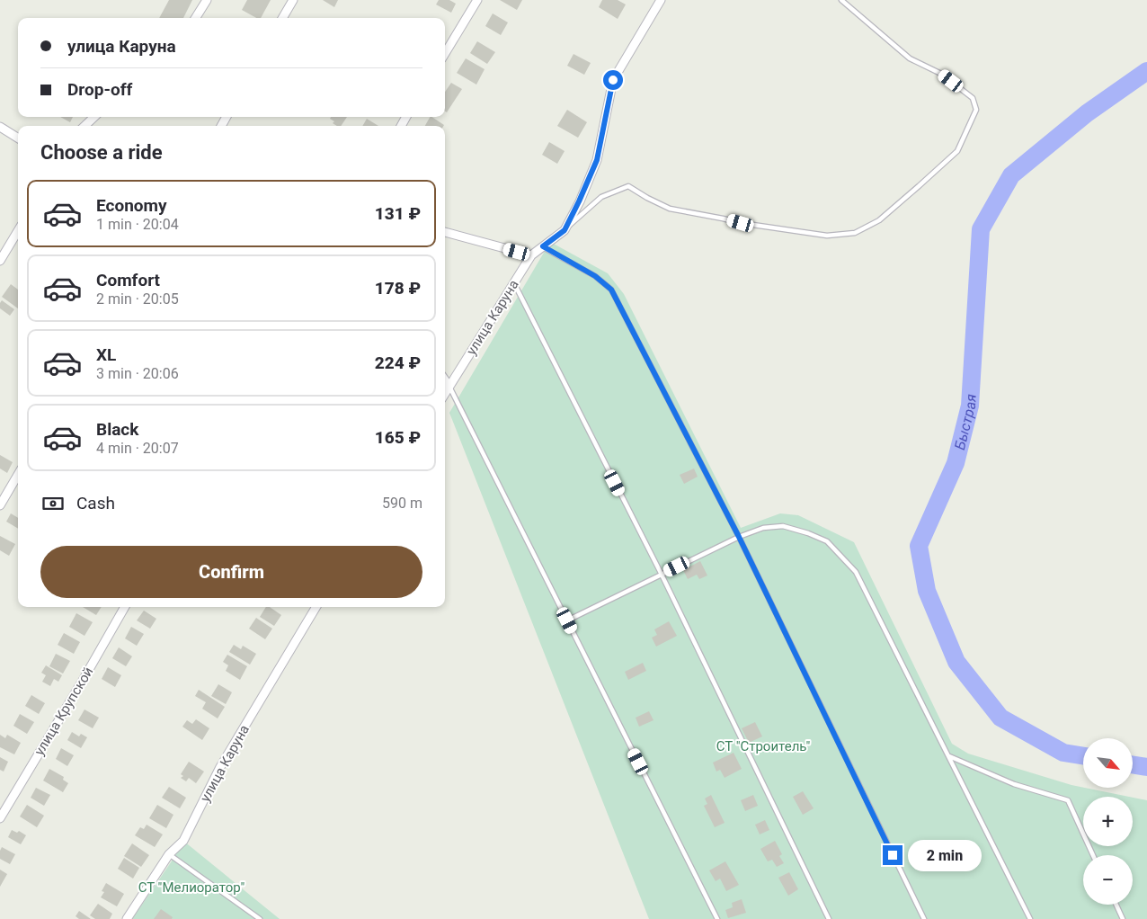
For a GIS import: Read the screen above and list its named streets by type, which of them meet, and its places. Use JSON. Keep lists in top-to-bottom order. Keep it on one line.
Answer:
{"streets":{"street":["улица Каруна","улица Крупской"]},"water":["Быстрая"],"parks":["СТ \"Строитель\"","СТ \"Мелиоратор\""],"north":"bottom right","page":{"banner":["улица Каруна","Drop-off"],"heading":"Choose a ride","list":[{"name":"Economy","note":"1 min · 20:04","value":"131 ₽"},{"name":"Comfort","note":"2 min · 20:05","value":"178 ₽"},{"name":"XL","note":"3 min · 20:06","value":"224 ₽"},{"name":"Black","note":"4 min · 20:07","value":"165 ₽"}],"pay":["Cash","590 m"],"buttons":"Confirm","map_buttons":["+","−"],"bubble":"2 min"}}
